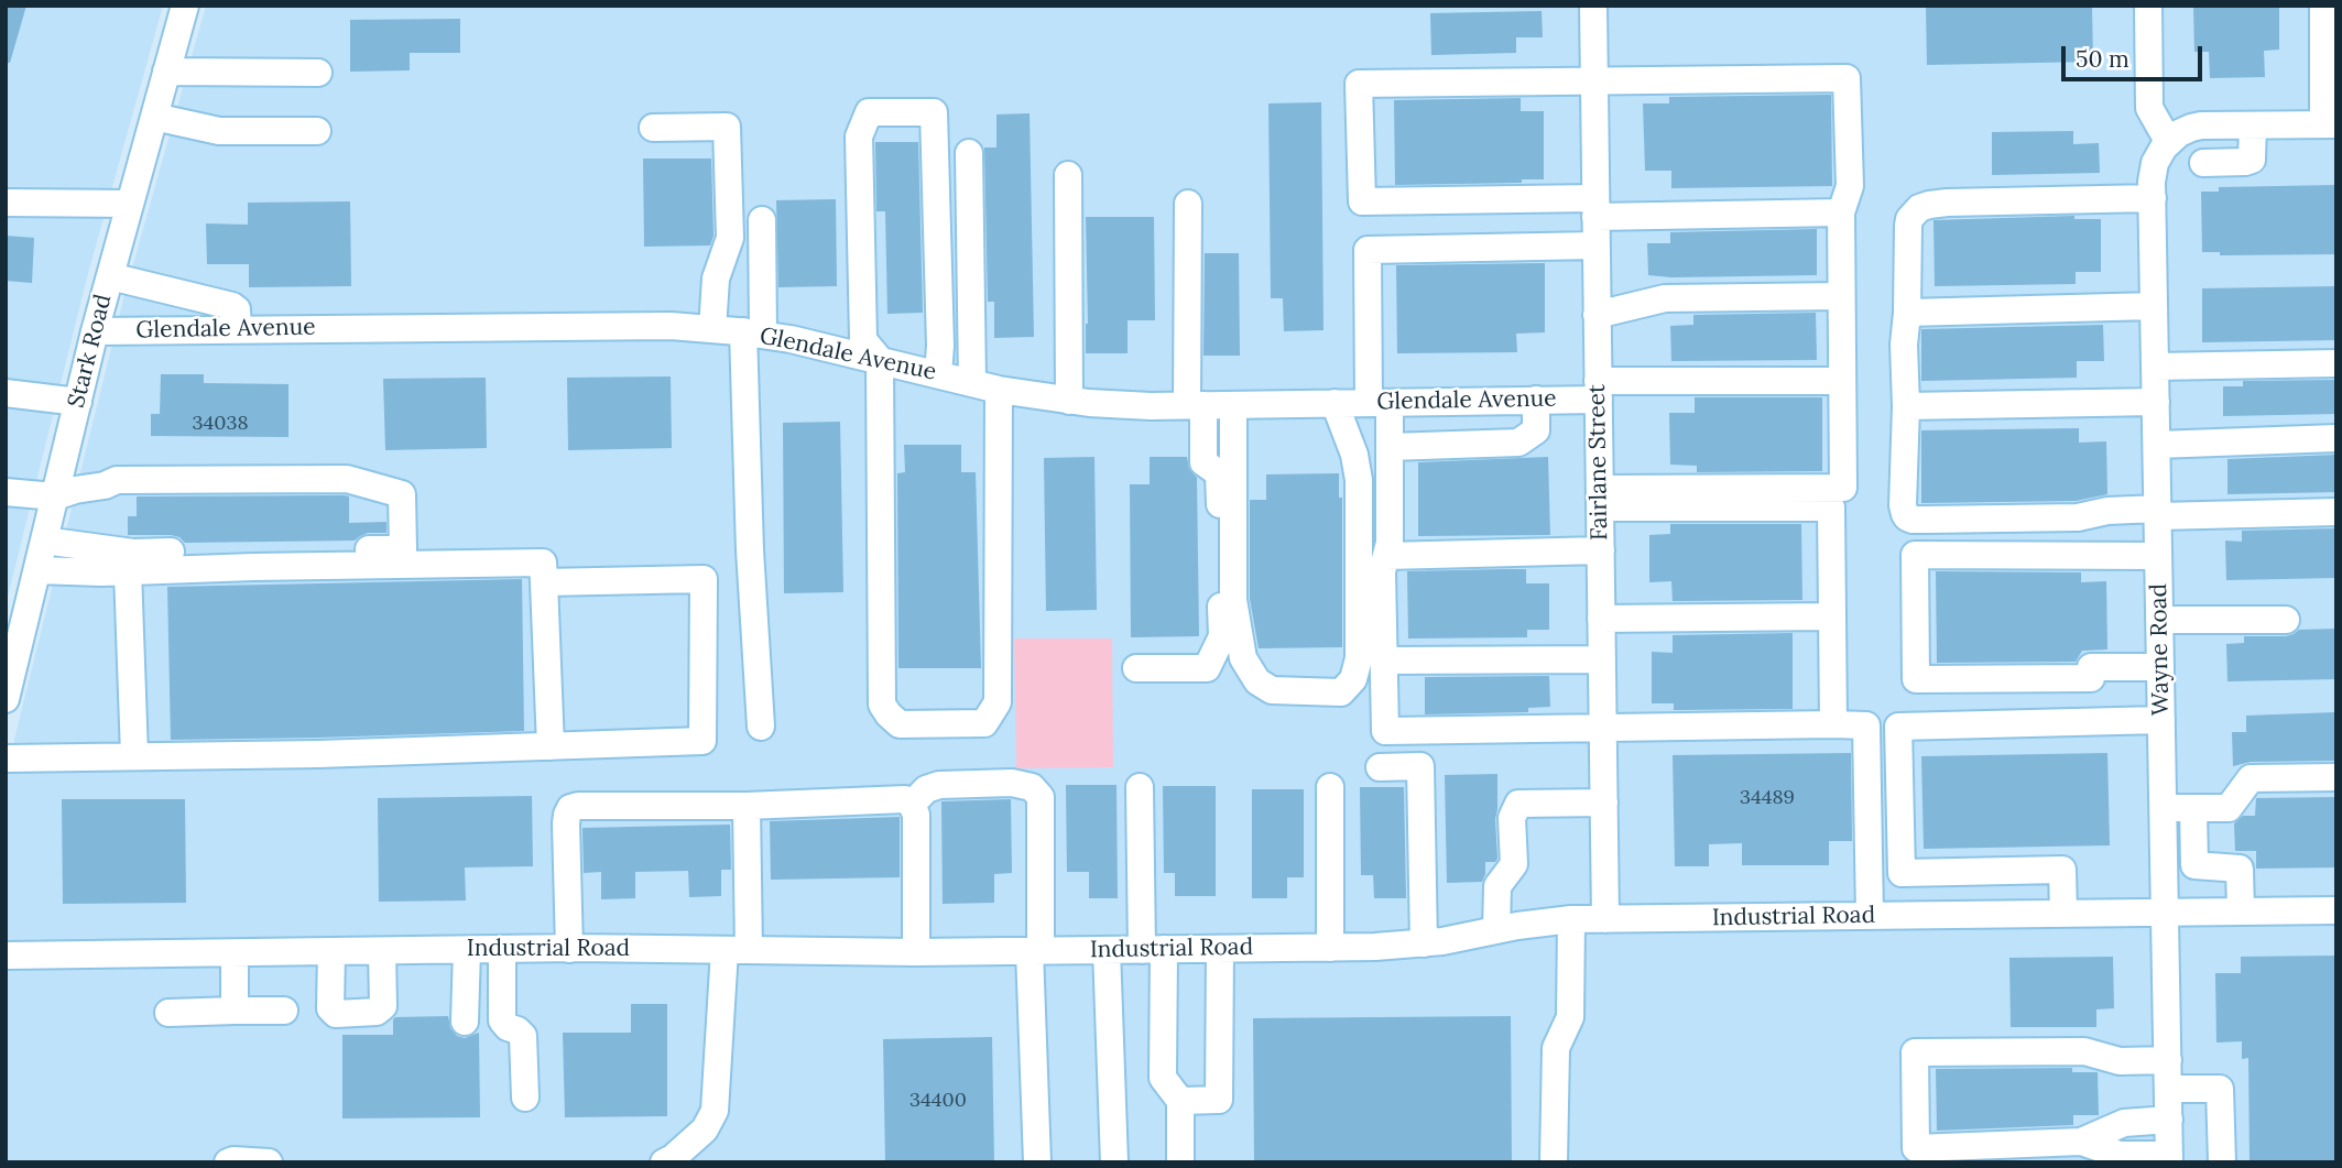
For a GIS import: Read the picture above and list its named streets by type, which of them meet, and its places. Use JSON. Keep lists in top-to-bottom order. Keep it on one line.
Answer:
{"streets":{"street":["Glendale Avenue","Stark Road","Fairlane Street","Wayne Road","Industrial Road"]},"crossings":[["Glendale Avenue","Stark Road"],["Glendale Avenue","Fairlane Street"],["Fairlane Street","Industrial Road"],["Wayne Road","Industrial Road"]],"house_numbers":["34038","34489","34400"],"scale_bar":"50 m"}
